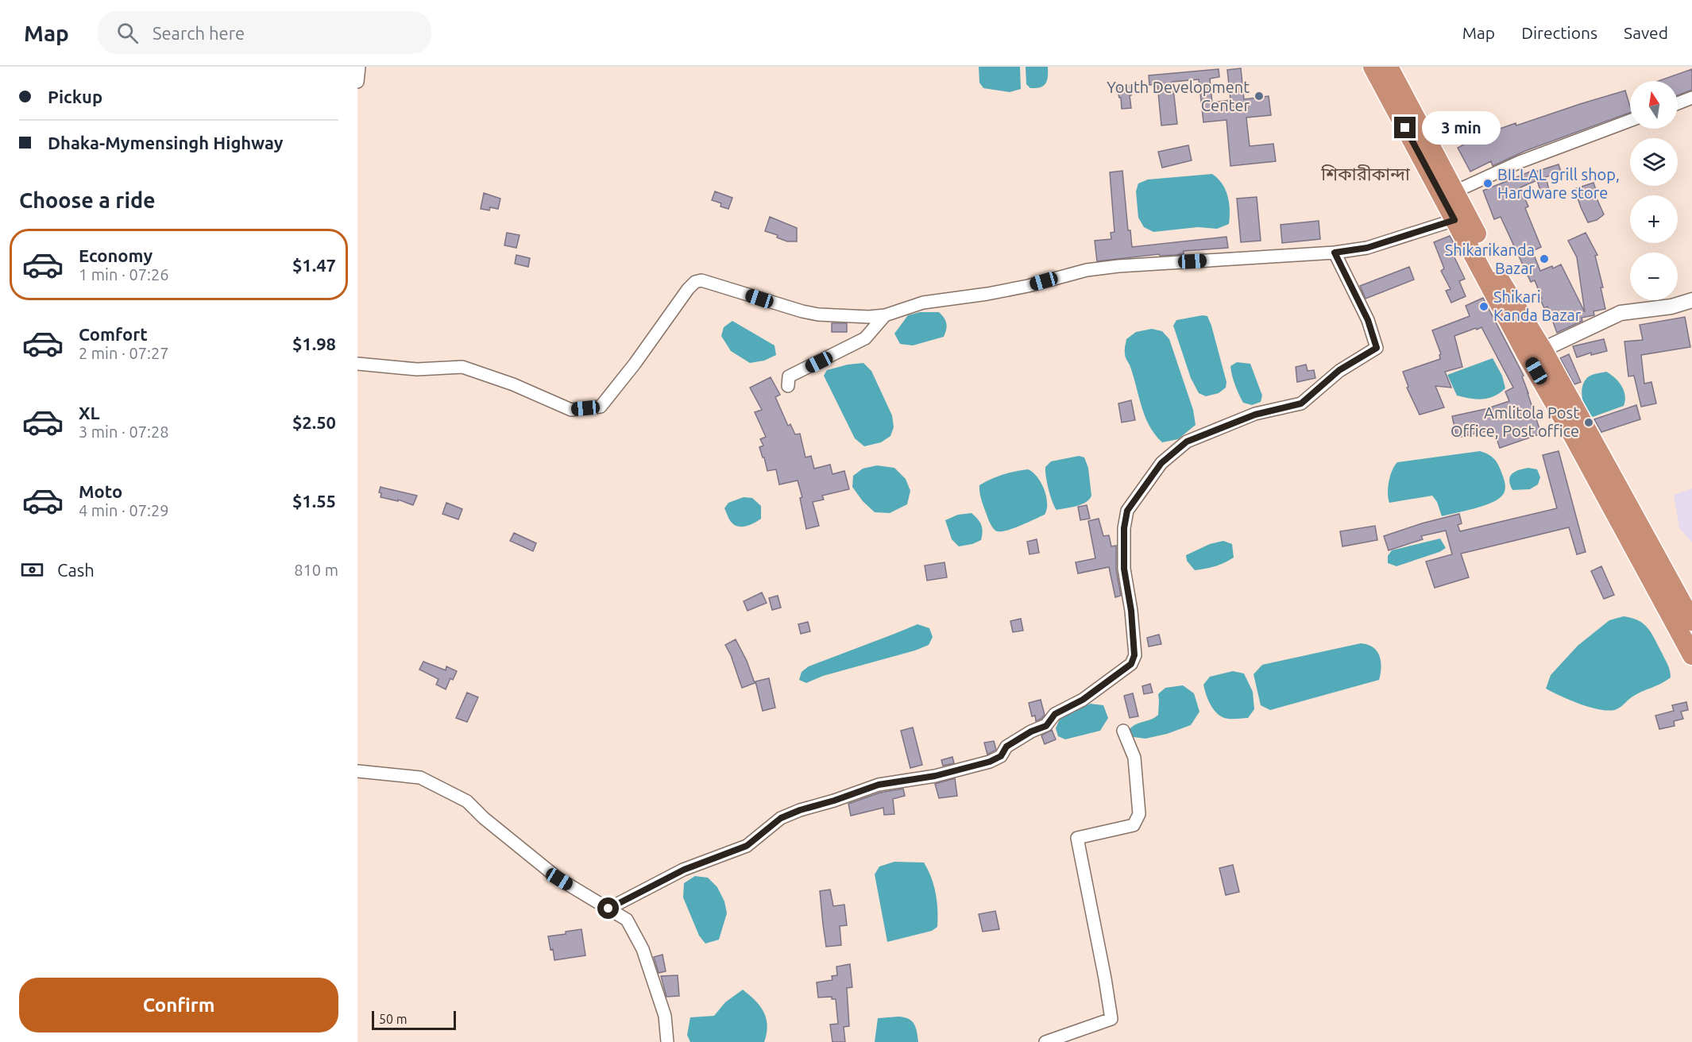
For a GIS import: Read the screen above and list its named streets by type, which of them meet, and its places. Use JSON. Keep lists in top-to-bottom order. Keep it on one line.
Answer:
{"districts":["শিকারীকান্দা"],"places":["Youth Development Center","BILLAL grill shop, Hardware store","Shikarikanda Bazar","Shikari Kanda Bazar","Amlitola Post Office, Post office"],"scale_bar":"50 m","north":"top","page":{"header":"Map","search":"Search here","nav":["Map","Directions","Saved"],"banner":["Pickup","Dhaka-Mymensingh Highway"],"map_buttons":["+","−"],"bubble":"3 min","heading":"Choose a ride","list":[{"name":"Economy","note":"1 min · 07:26","value":"$1.47"},{"name":"Comfort","note":"2 min · 07:27","value":"$1.98"},{"name":"XL","note":"3 min · 07:28","value":"$2.50"},{"name":"Moto","note":"4 min · 07:29","value":"$1.55"}],"pay":["Cash","810 m"],"buttons":"Confirm","scale":"50 m"}}
